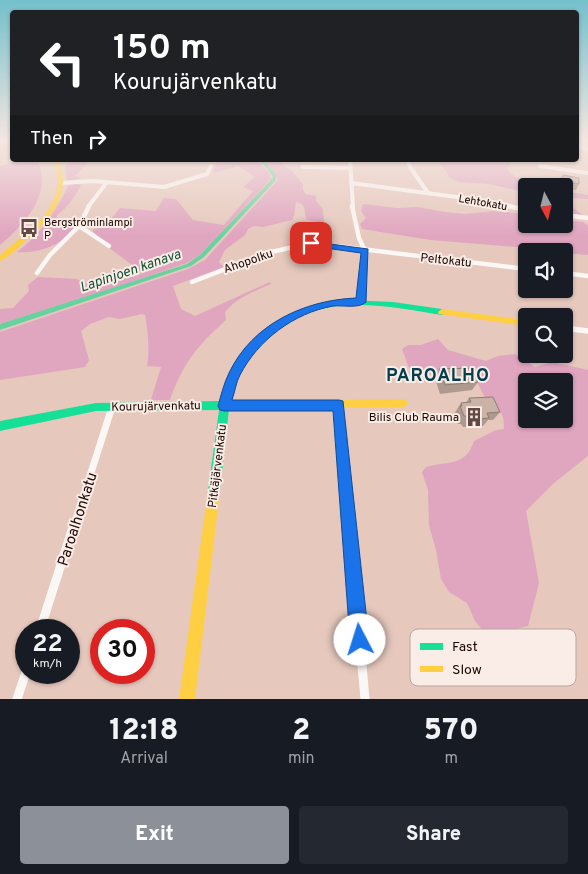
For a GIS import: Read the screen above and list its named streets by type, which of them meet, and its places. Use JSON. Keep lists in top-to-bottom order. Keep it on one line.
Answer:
{"streets":{"street":["Lehtokatu","Peltokatu","Ahopolku","Kourujärvenkatu","Pitkäjärvenkatu","Paroalhonkatu"]},"crossings":[["Peltokatu","Ahopolku"],["Kourujärvenkatu","Pitkäjärvenkatu"],["Kourujärvenkatu","Paroalhonkatu"]],"districts":["PAROALHO"],"water":["Lapinjoen kanava"],"places":{"bus stop":["Bergströminlampi P"],"building":["Bilis Club Rauma"]},"legend":["Fast","Slow"],"north":"bottom","page":{"turn":["150 m","Kourujärvenkatu"],"then":"Then","speed":"22 km/h","limit":"30","eta":["12:18","Arrival","2","min","570","m"],"buttons":["Exit","Share"]}}
